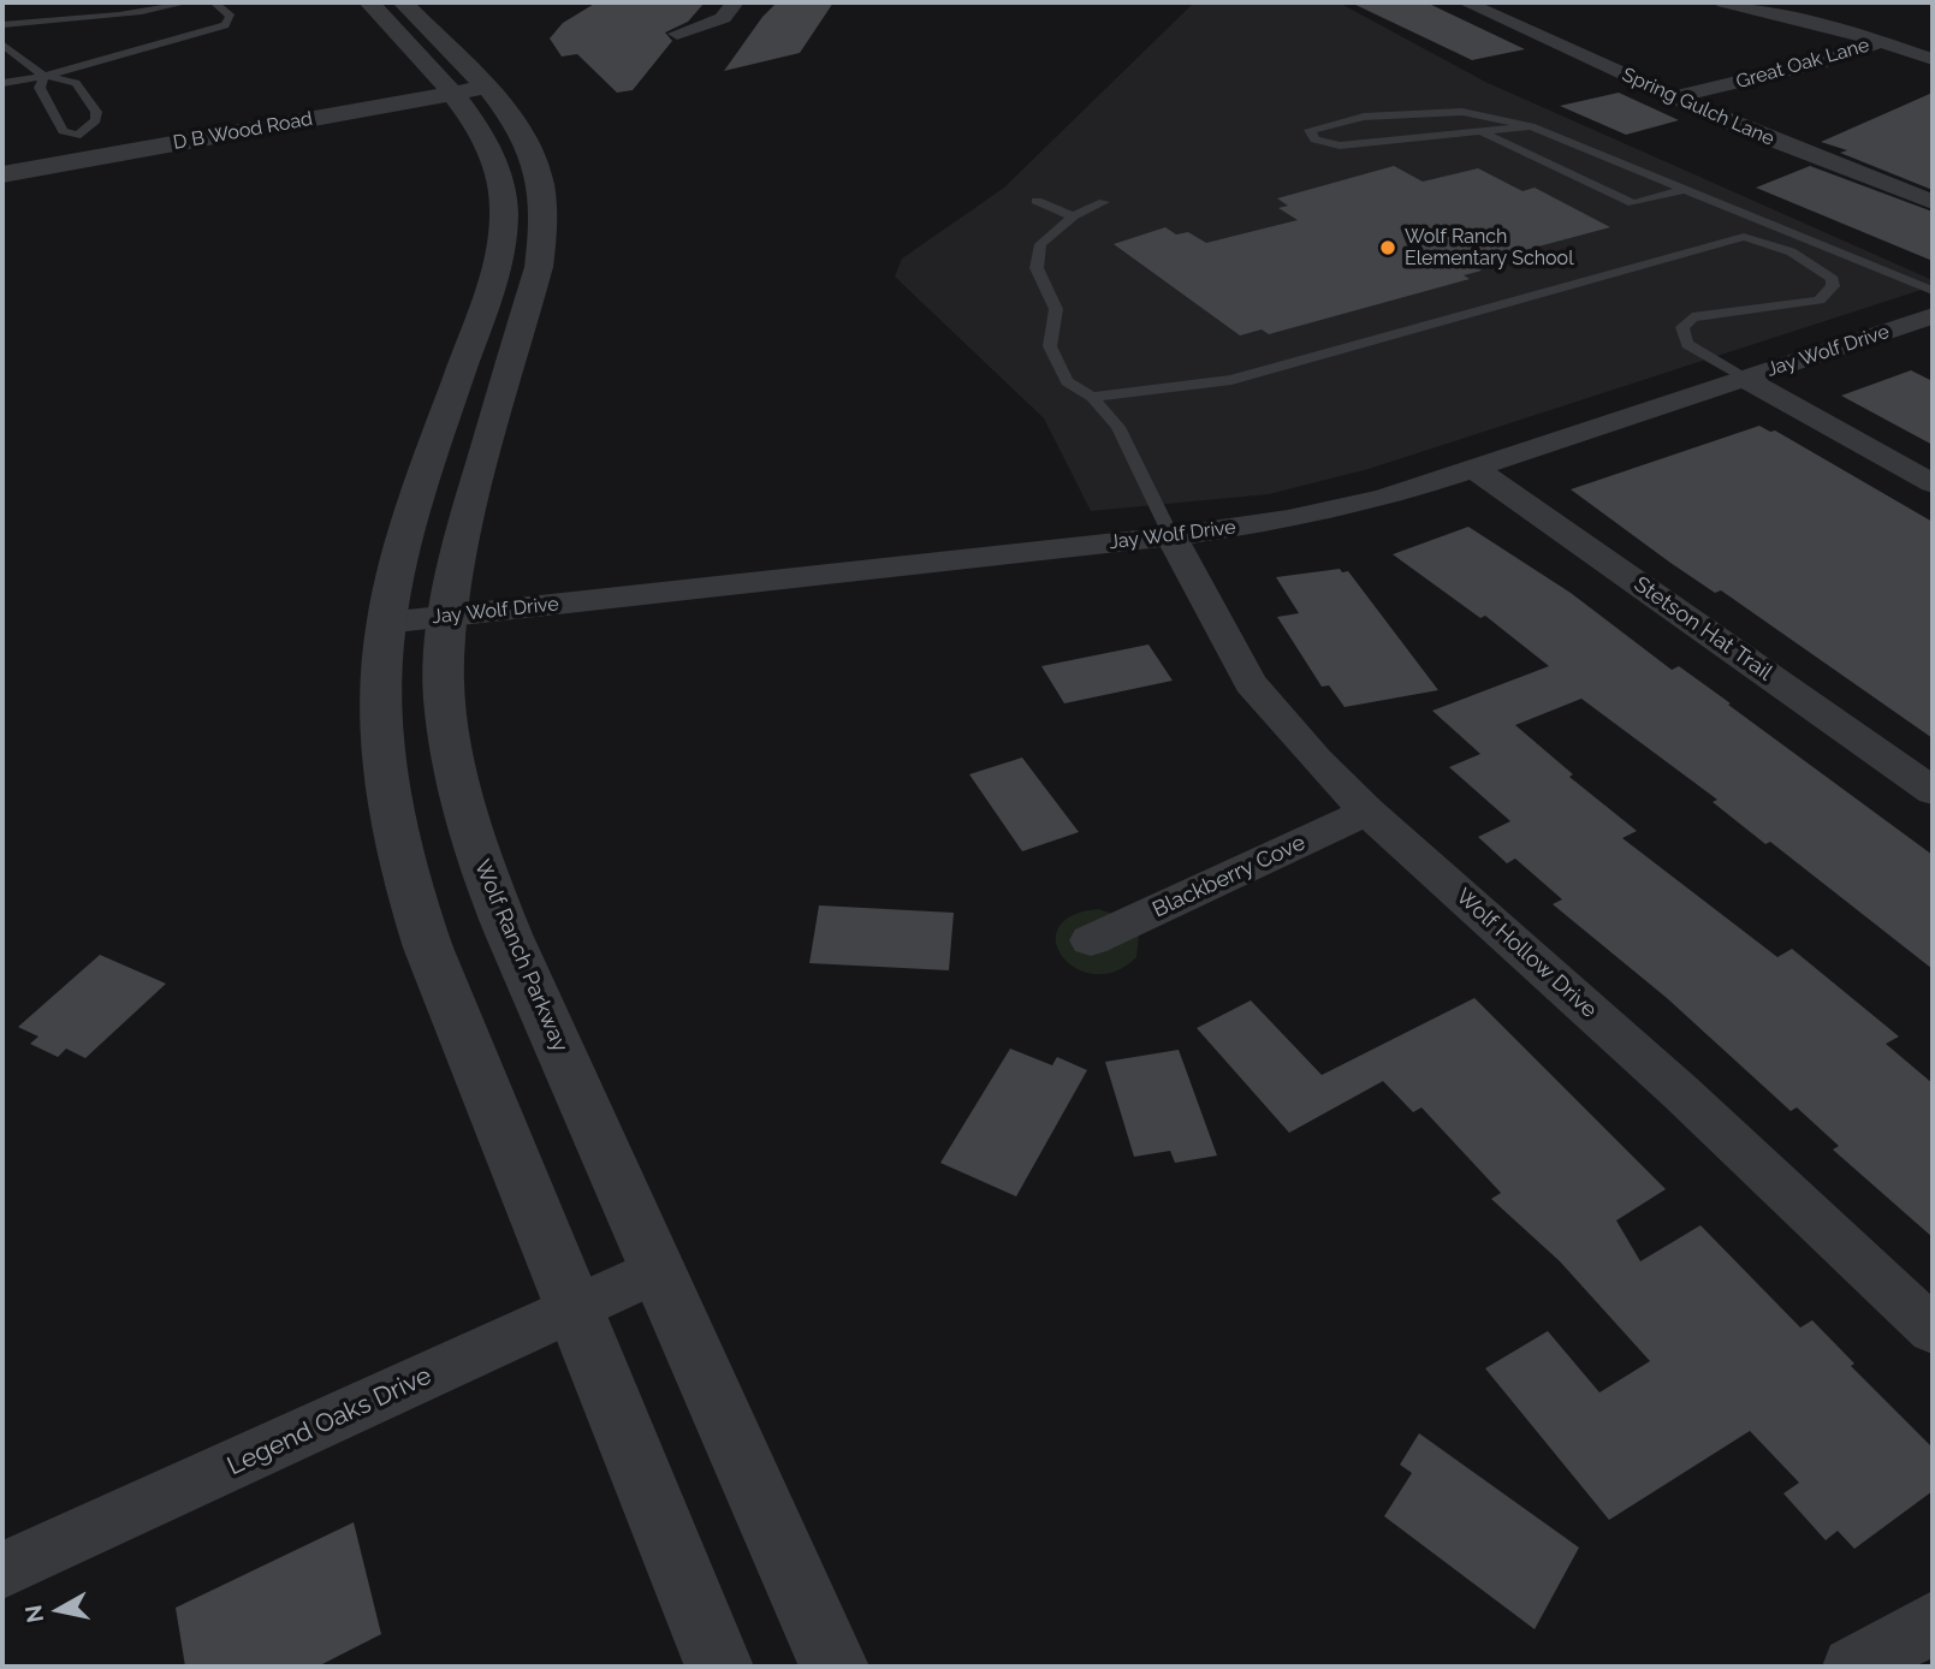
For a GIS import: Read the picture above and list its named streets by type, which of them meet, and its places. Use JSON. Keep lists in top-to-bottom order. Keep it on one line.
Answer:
{"streets":{"street":["Great Oak Lane","Spring Gulch Lane","D B Wood Road","Jay Wolf Drive","Stetson Hat Trail","Blackberry Cove","Wolf Hollow Drive","Wolf Ranch Parkway","Legend Oaks Drive"]},"crossings":[["Great Oak Lane","Spring Gulch Lane"],["D B Wood Road","Wolf Ranch Parkway"],["Jay Wolf Drive","Stetson Hat Trail"],["Jay Wolf Drive","Wolf Hollow Drive"],["Jay Wolf Drive","Wolf Ranch Parkway"],["Blackberry Cove","Wolf Hollow Drive"],["Wolf Ranch Parkway","Legend Oaks Drive"]],"places":["Wolf Ranch Elementary School"],"north":"left"}
